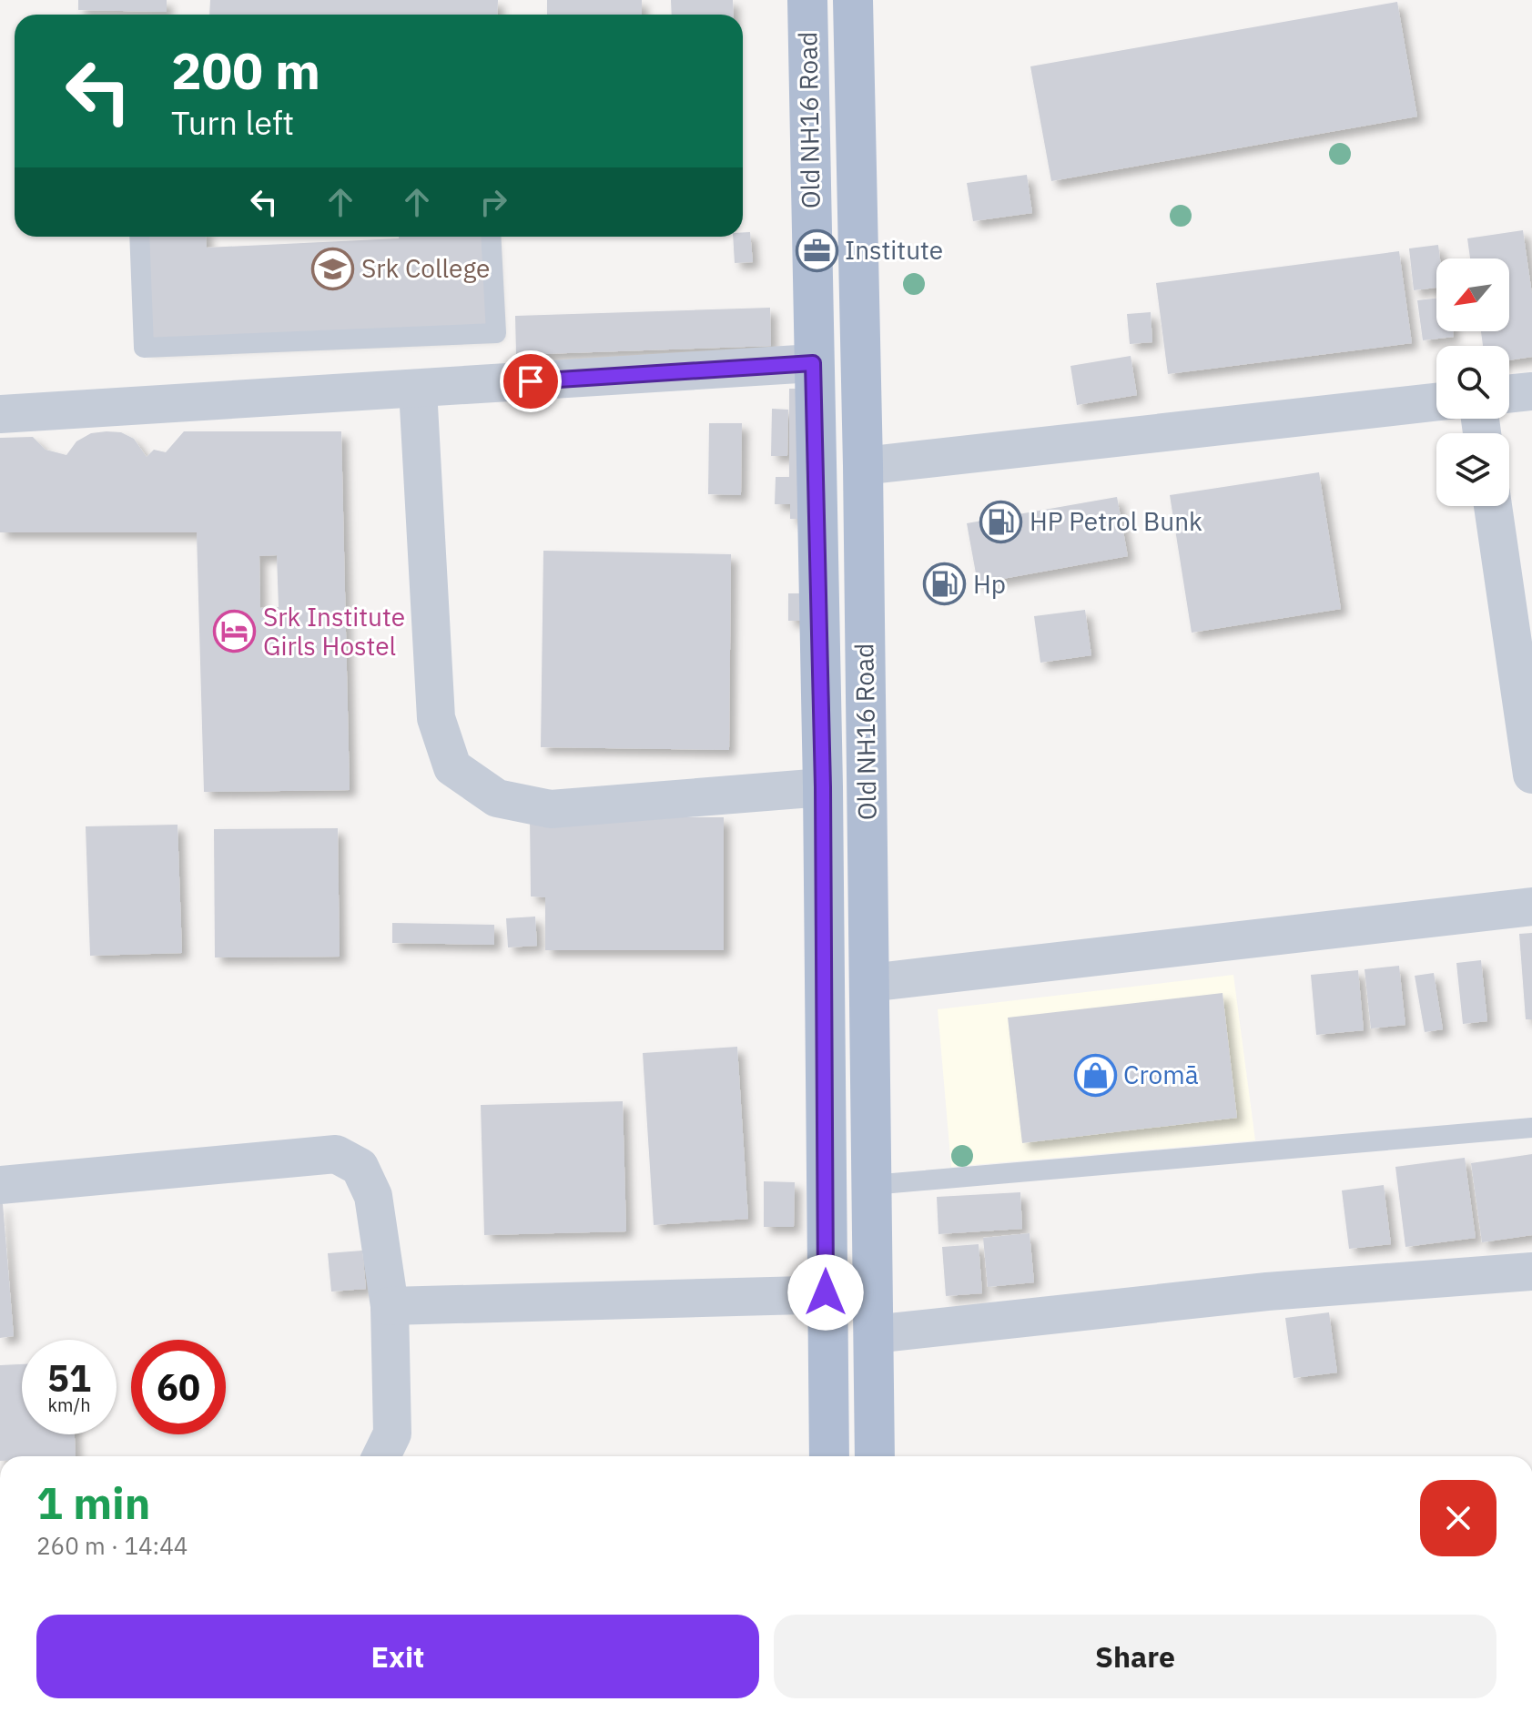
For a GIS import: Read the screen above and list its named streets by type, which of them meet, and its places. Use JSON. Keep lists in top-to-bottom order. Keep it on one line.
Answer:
{"streets":{"main road":["Old NH16 Road"]},"places":{"office":["Institute"],"school or university":["Srk College"],"fuel station":["HP Petrol Bunk","Hp"],"hotel":["Srk Institute Girls Hostel"],"shop":["Cromā"]},"north":"bottom left","page":{"turn":["200 m","Turn left"],"speed":"51 km/h","limit":"60","heading":["1 min","260 m · 14:44"],"buttons":["Exit","Share"]}}
